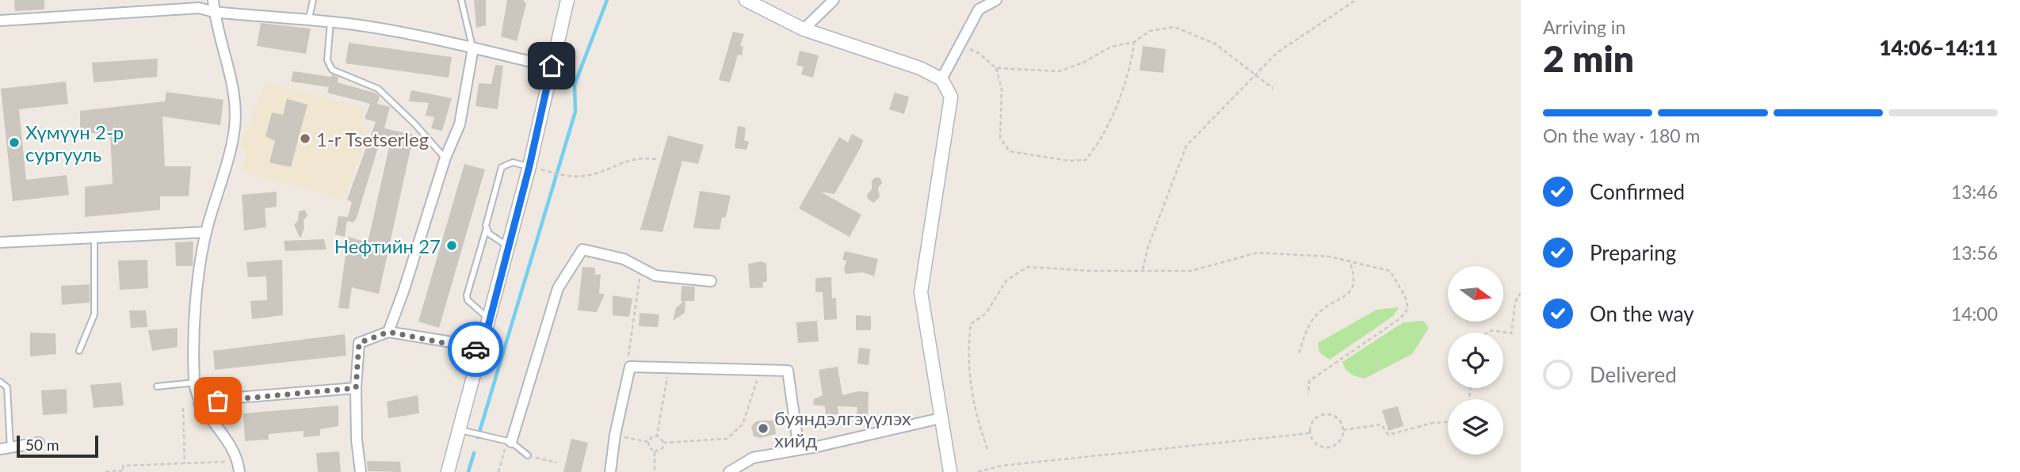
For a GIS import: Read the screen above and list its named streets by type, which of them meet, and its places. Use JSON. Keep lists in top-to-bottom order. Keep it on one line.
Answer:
{"places":["1-r Tsetserleg","Хүмүүн 2-р сургууль","Нефтийн 27","буяндэлгэүүлэх хийд"],"scale_bar":"50 m","north":"right","page":{"heading":["2 min","Arriving in","14:06–14:11"],"bar":"On the way · 180 m","list":[["Confirmed","13:46"],["Preparing","13:56"],["On the way","14:00"],"Delivered"],"scale":"50 m"}}
